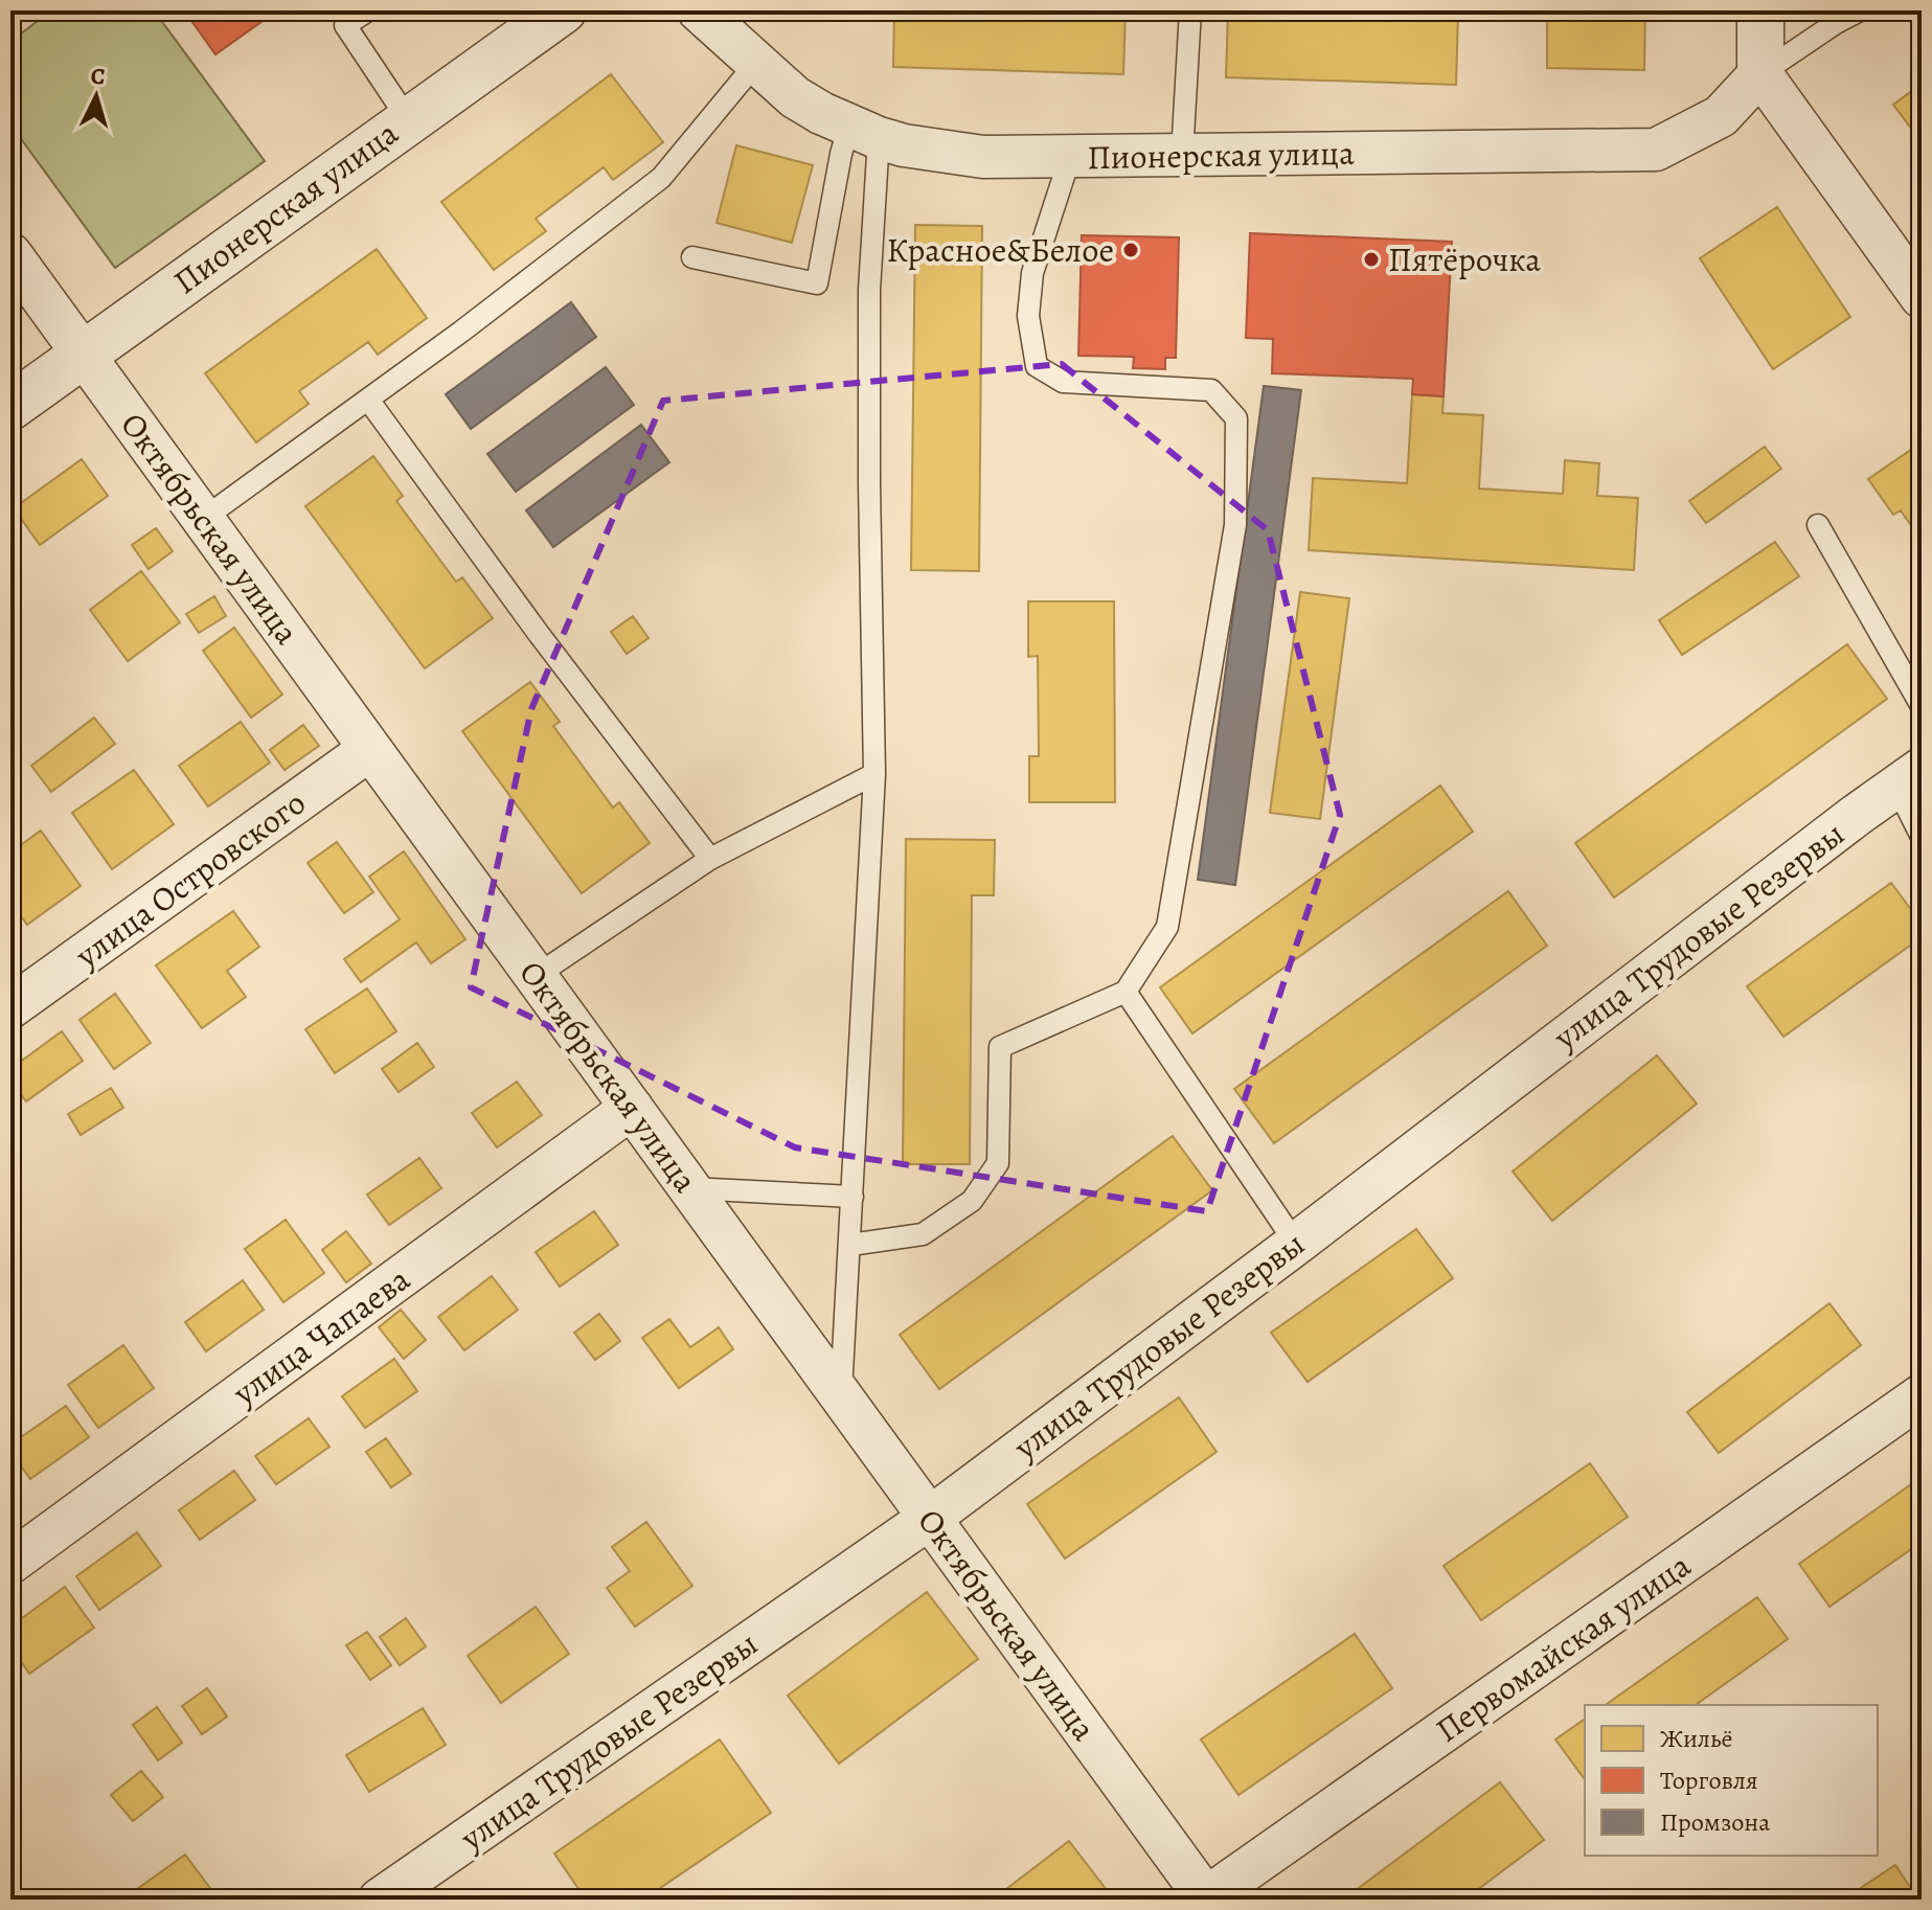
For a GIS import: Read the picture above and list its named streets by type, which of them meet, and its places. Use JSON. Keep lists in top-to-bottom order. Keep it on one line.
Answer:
{"streets":{"street":["Пионерская улица","Октябрьская улица","улица Островского","улица Трудовые Резервы","улица Чапаева","Первомайская улица"]},"crossings":[["Пионерская улица","Октябрьская улица"],["Октябрьская улица","улица Островского"],["Октябрьская улица","улица Трудовые Резервы"],["Октябрьская улица","улица Чапаева"],["Октябрьская улица","Первомайская улица"]],"places":["Красное&Белое","Пятёрочка"],"legend":["Жильё","Торговля","Промзона"],"north":"top"}
